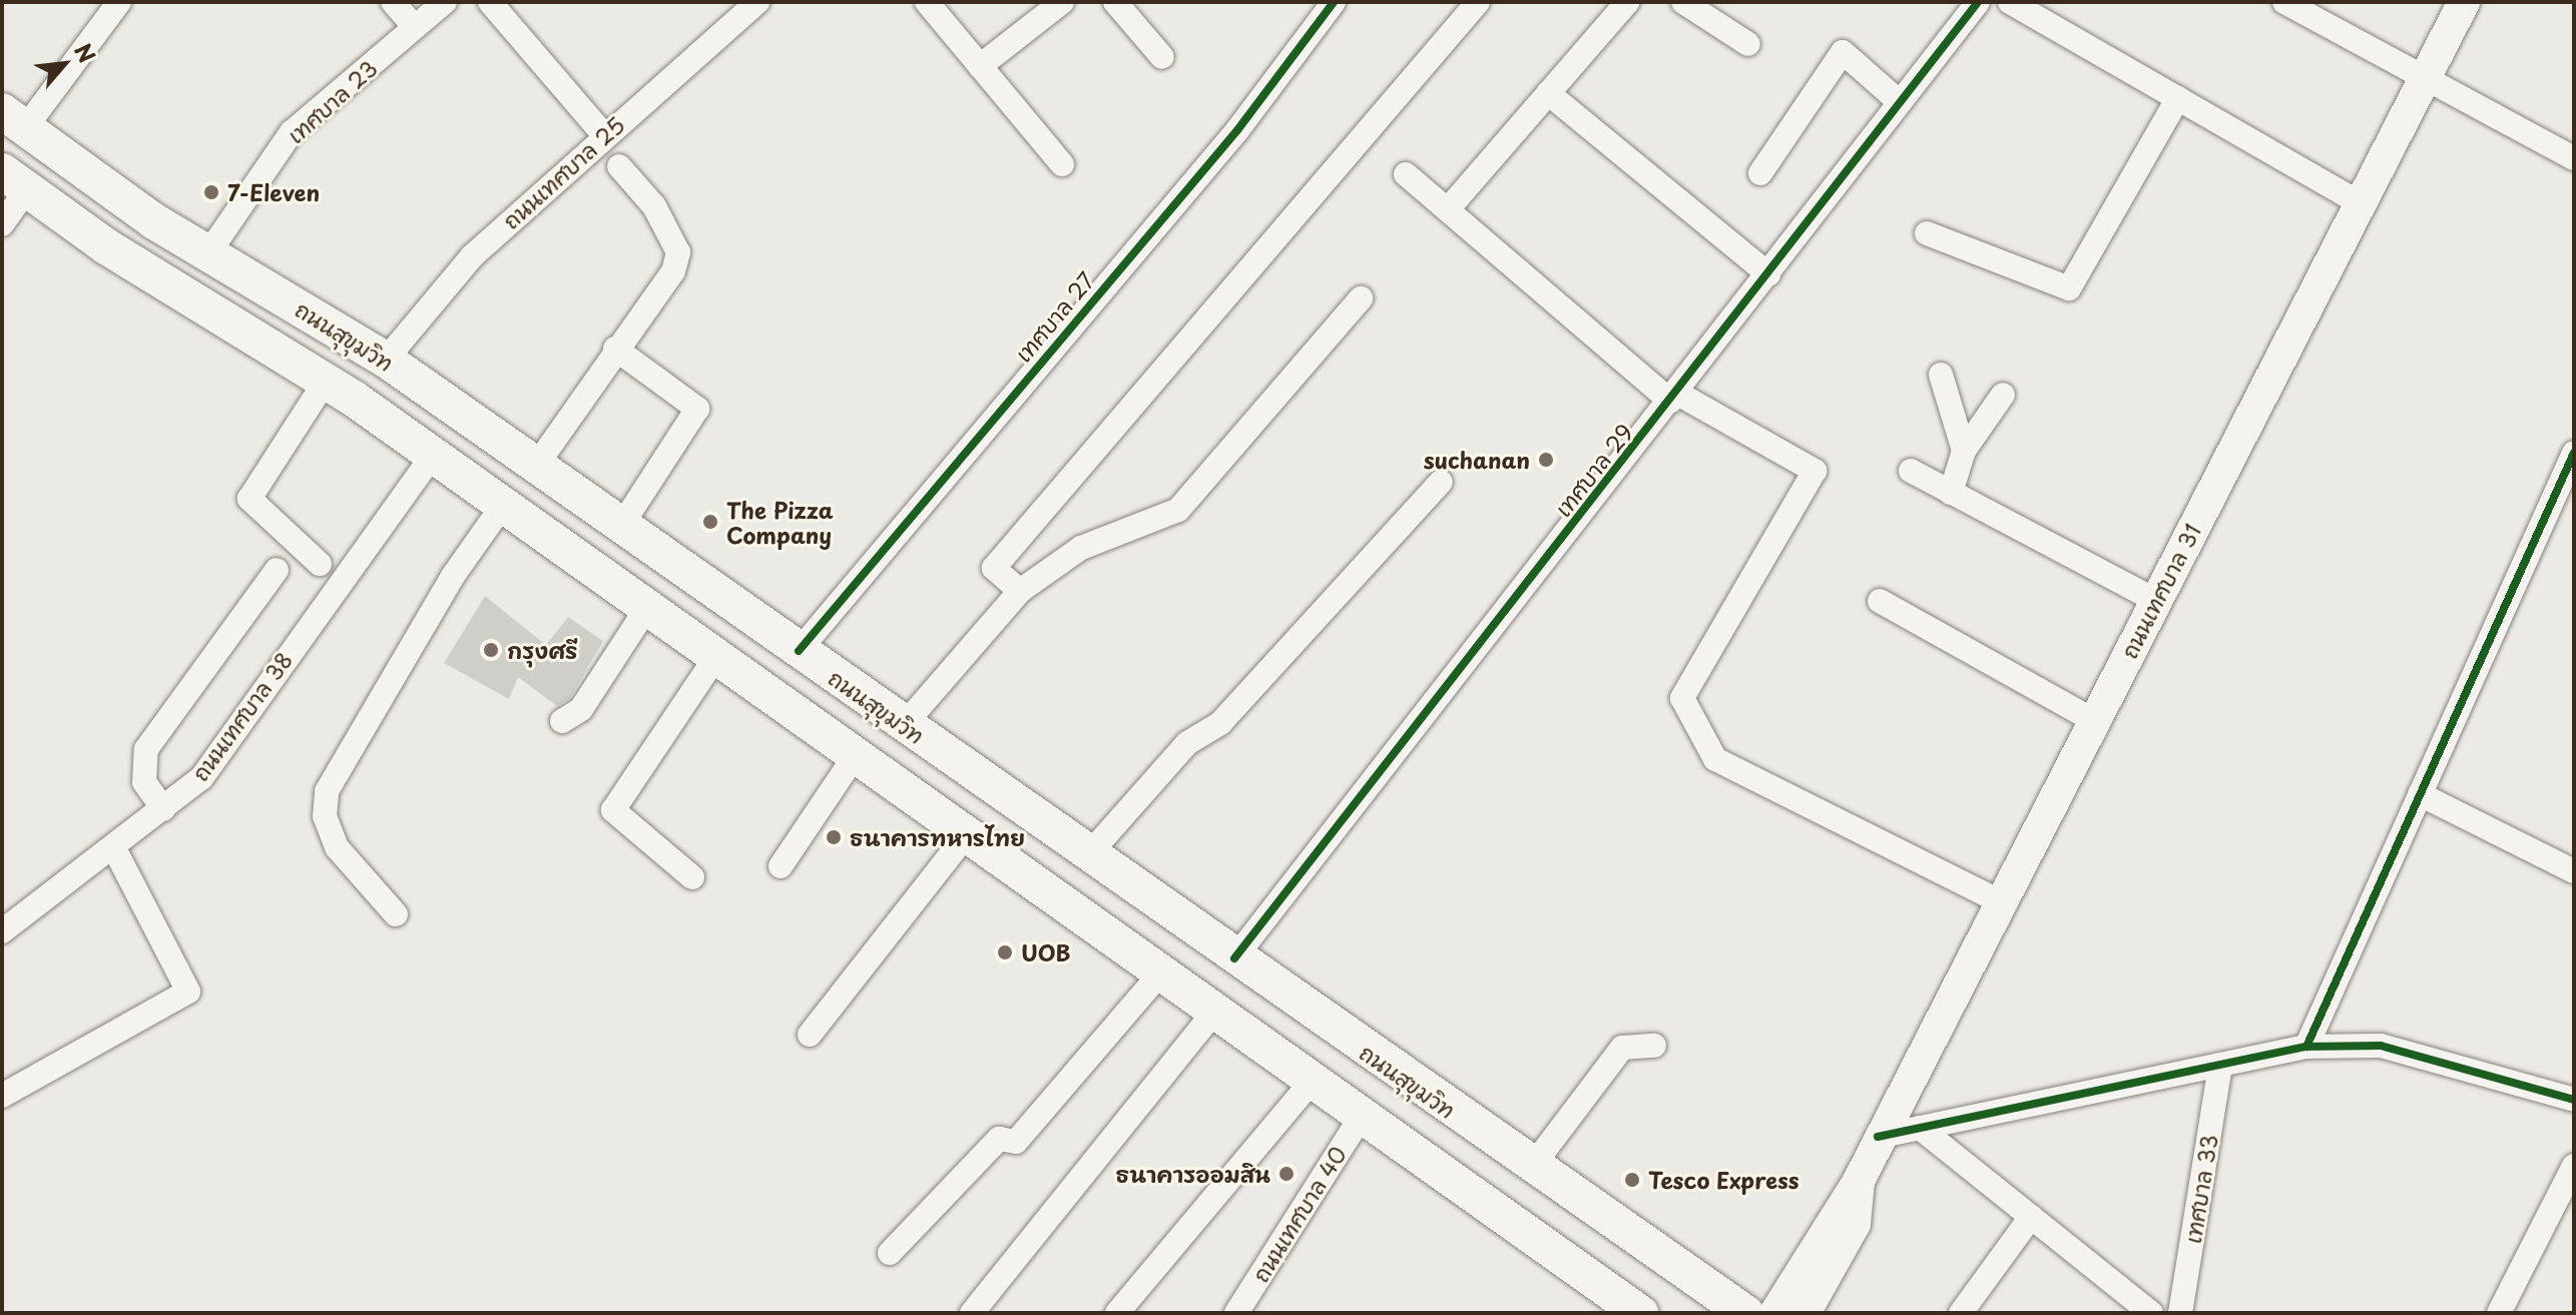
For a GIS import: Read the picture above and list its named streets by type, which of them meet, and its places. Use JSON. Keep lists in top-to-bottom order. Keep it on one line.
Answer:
{"streets":{"highway":["ถนนสุขุมวิท"],"main road":["ถนนเทศบาล 31"],"street":["เทศบาล 23","ถนนเทศบาล 25","เทศบาล 27","เทศบาล 29","ถนนเทศบาล 38","เทศบาล 33","ถนนเทศบาล 40"]},"crossings":[["เทศบาล 23","ถนนสุขุมวิท"],["ถนนเทศบาล 25","ถนนสุขุมวิท"],["เทศบาล 27","ถนนสุขุมวิท"],["ถนนสุขุมวิท","เทศบาล 29"]],"places":["7-Eleven","suchanan","The Pizza Company","กรุงศรี","ธนาคารทหารไทย","UOB","ธนาคารออมสิน","Tesco Express"],"north":"top right"}
